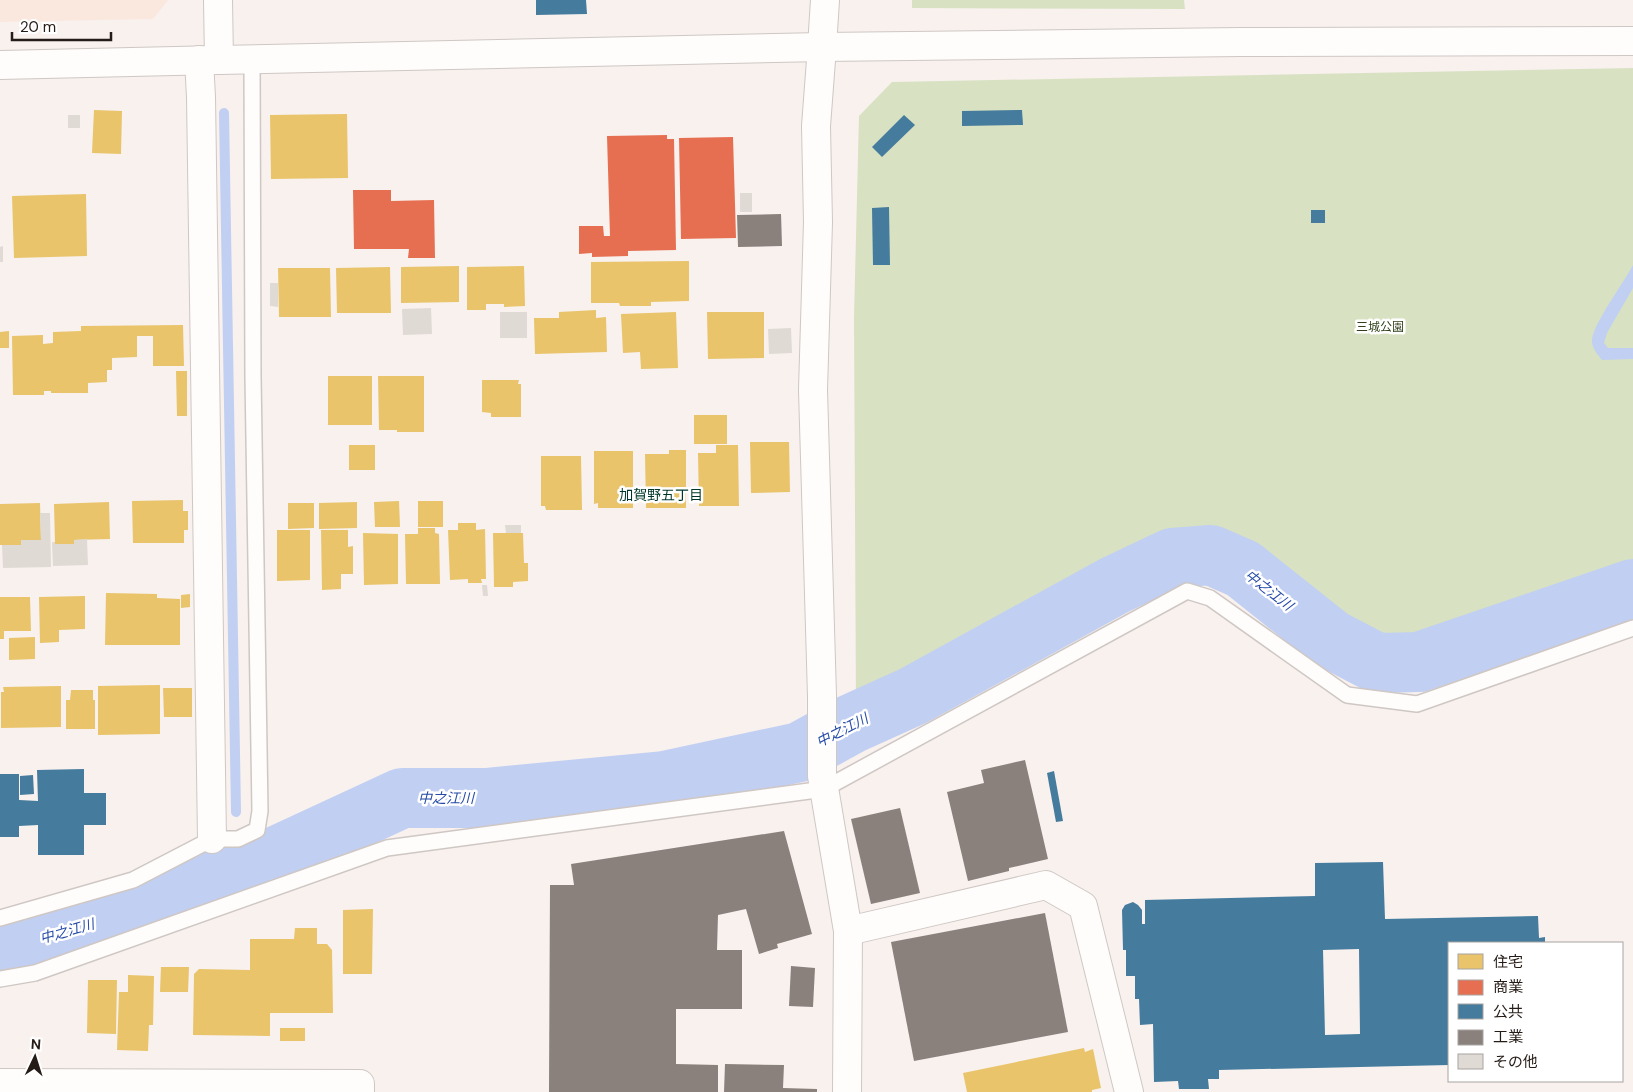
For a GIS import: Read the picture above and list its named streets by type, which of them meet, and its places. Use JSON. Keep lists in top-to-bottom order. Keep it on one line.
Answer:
{"districts":["加賀野五丁目"],"water":["中之江川"],"parks":["三城公園"],"legend":["住宅","商業","公共","工業","その他"],"scale_bar":"20 m","north":"top"}
